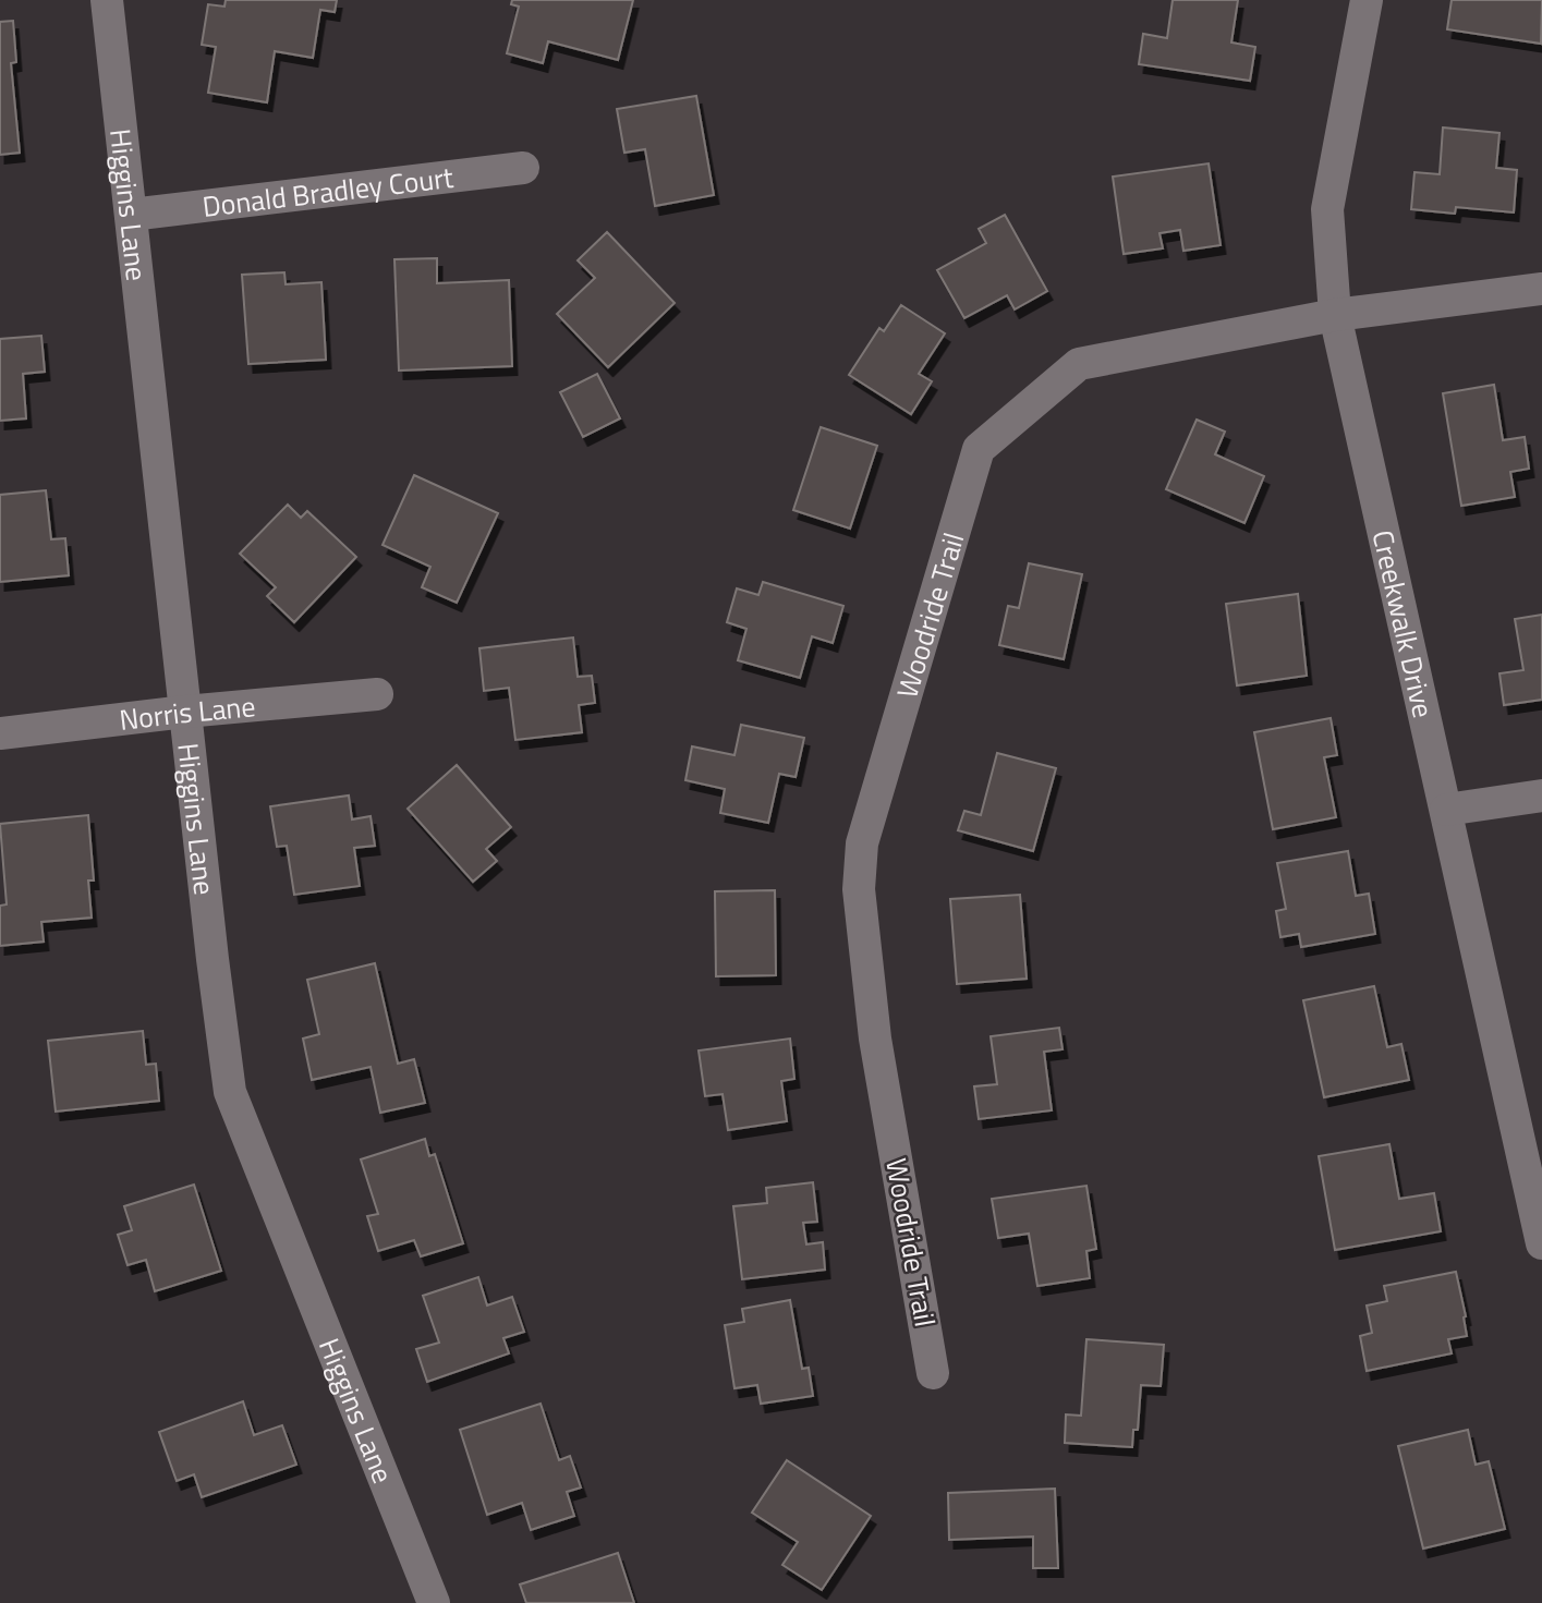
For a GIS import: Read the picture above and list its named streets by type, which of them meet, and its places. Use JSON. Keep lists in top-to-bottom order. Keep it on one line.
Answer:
{"streets":{"street":["Donald Bradley Court","Higgins Lane","Woodride Trail","Creekwalk Drive","Norris Lane"]},"crossings":[["Donald Bradley Court","Higgins Lane"],["Higgins Lane","Norris Lane"],["Woodride Trail","Creekwalk Drive"]]}
